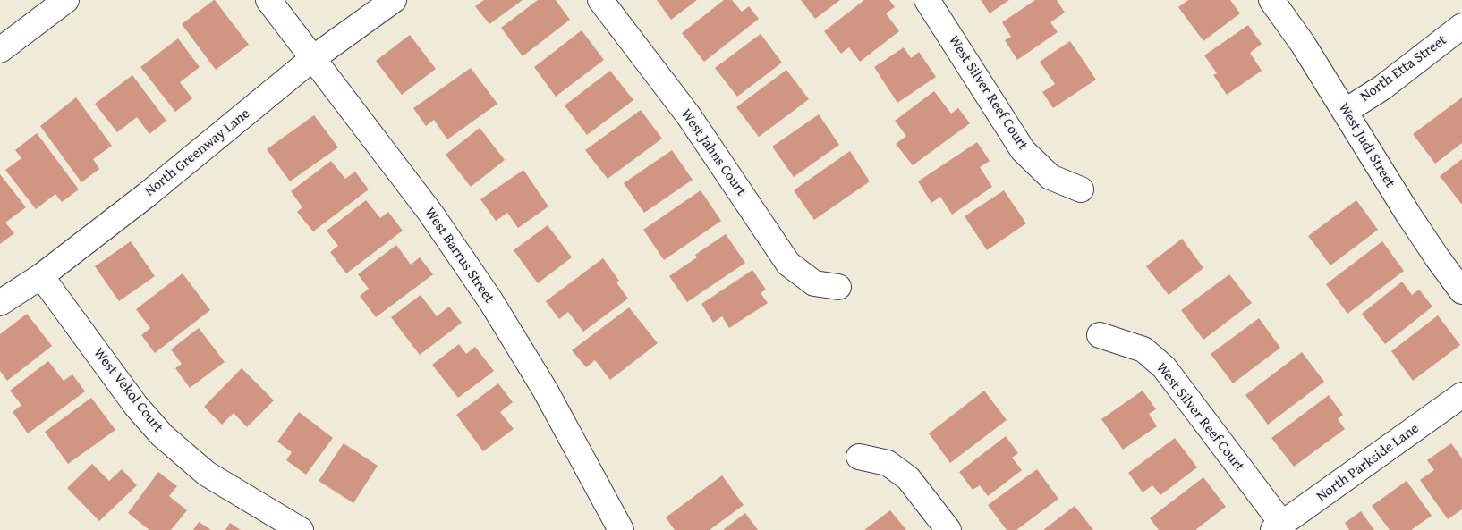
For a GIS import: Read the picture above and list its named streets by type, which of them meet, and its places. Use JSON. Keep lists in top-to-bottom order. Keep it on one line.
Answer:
{"streets":{"street":["North Etta Street","West Silver Reef Court","West Judi Street","North Greenway Lane","West Jahns Court","West Barrus Street","West Vekol Court","North Parkside Lane"]},"crossings":[["North Etta Street","West Judi Street"],["West Silver Reef Court","North Parkside Lane"],["North Greenway Lane","West Barrus Street"],["North Greenway Lane","West Vekol Court"]]}
